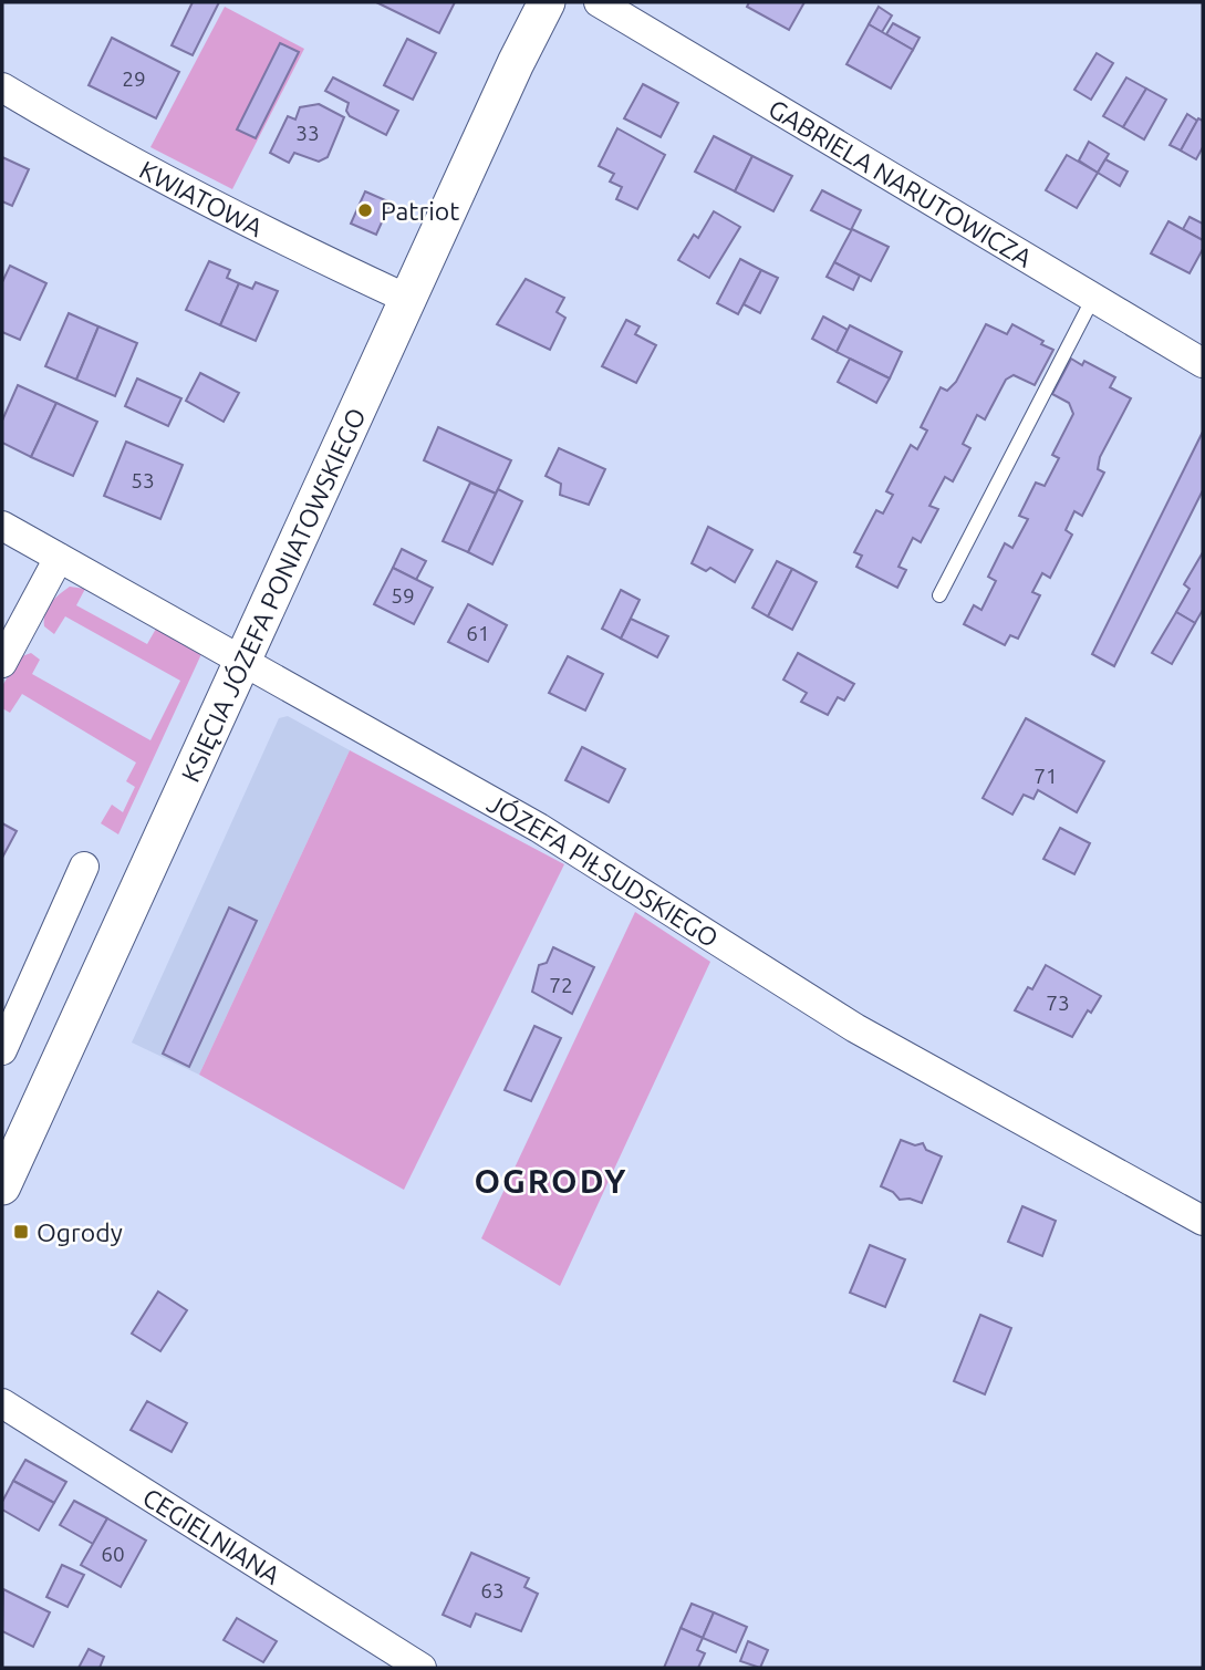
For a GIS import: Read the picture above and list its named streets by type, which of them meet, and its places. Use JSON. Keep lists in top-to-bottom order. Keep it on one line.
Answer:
{"streets":{"street":["GABRIELA NARUTOWICZA","KWIATOWA","KSIĘCIA JÓZEFA PONIATOWSKIEGO","JÓZEFA PIŁSUDSKIEGO","CEGIELNIANA"]},"crossings":[["KWIATOWA","KSIĘCIA JÓZEFA PONIATOWSKIEGO"],["KSIĘCIA JÓZEFA PONIATOWSKIEGO","JÓZEFA PIŁSUDSKIEGO"]],"districts":["OGRODY"],"places":{"other":["Patriot"],"transit":["Ogrody"]},"house_numbers":["29","33","53","59","61","71","72","73","60","63"]}
